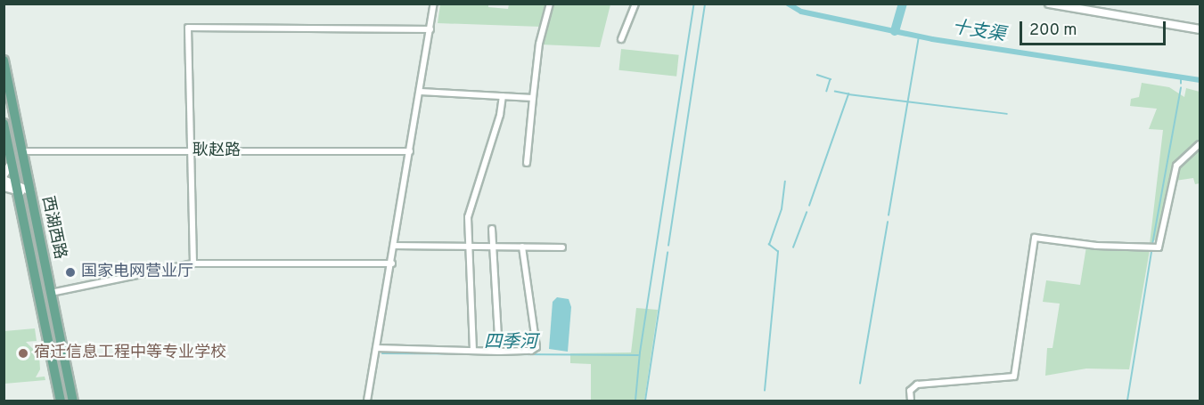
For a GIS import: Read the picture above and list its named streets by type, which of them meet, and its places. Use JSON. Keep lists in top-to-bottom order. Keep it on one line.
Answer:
{"streets":{"main road":["西湖西路"],"street":["耿赵路"]},"crossings":[["耿赵路","西湖西路"]],"water":["十支渠","四季河"],"places":["国家电网营业厅","宿迁信息工程中等专业学校"],"scale_bar":"200 m"}
